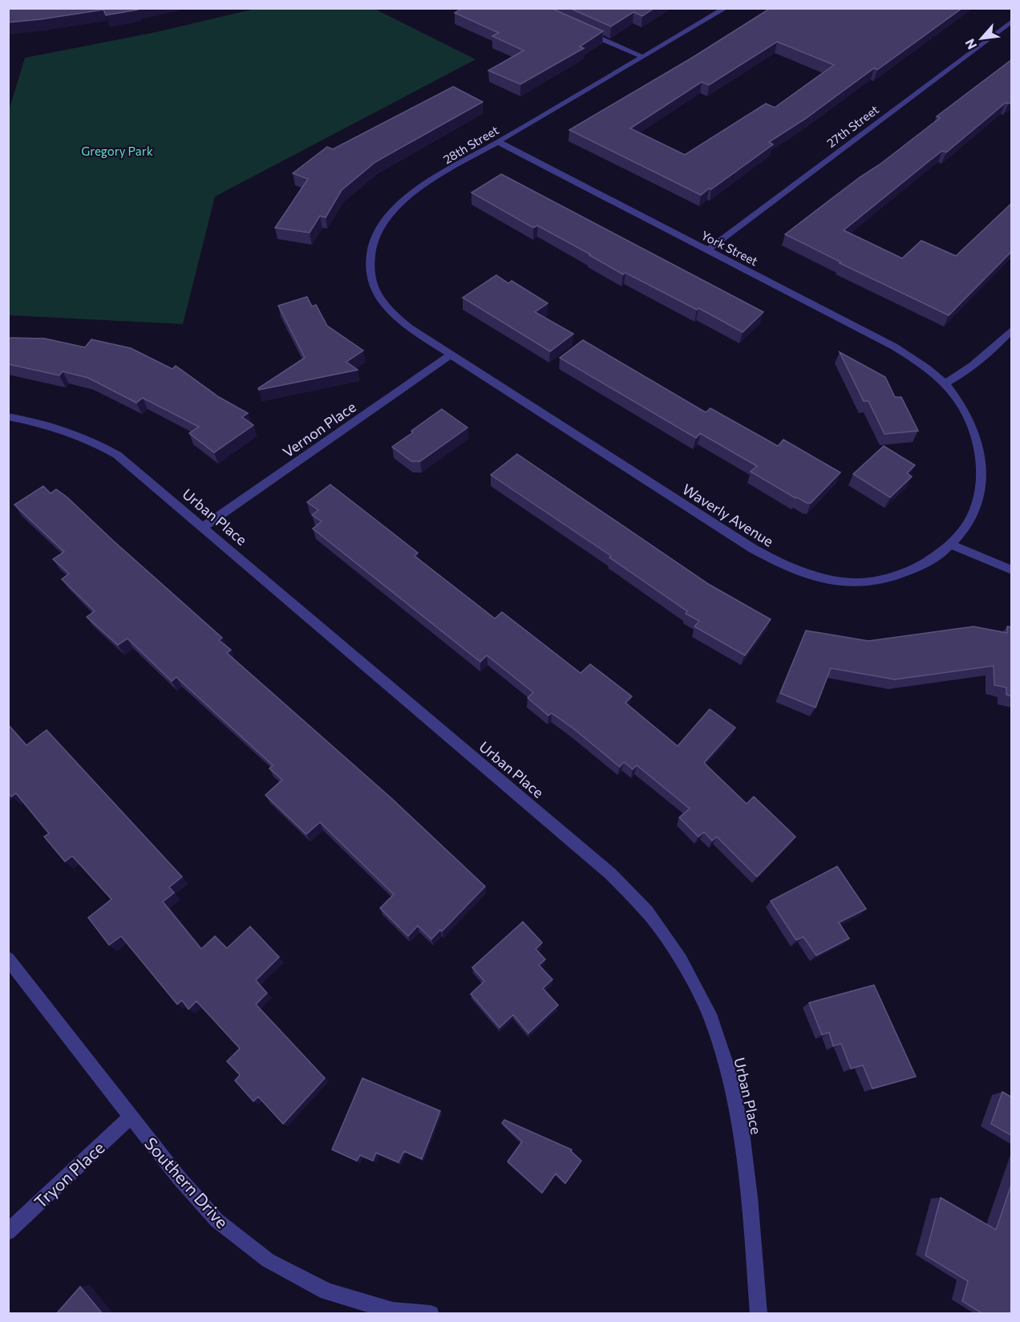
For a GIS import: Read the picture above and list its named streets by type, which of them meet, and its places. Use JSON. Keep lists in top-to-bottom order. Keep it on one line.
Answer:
{"streets":{"street":["27th Street","28th Street","York Street","Vernon Place","Waverly Avenue","Urban Place","Tryon Place","Southern Drive"]},"crossings":[["27th Street","York Street"],["28th Street","York Street"],["28th Street","Vernon Place"],["28th Street","Waverly Avenue"],["York Street","Waverly Avenue"],["Vernon Place","Waverly Avenue"],["Vernon Place","Urban Place"],["Tryon Place","Southern Drive"]],"parks":["Gregory Park"],"north":"bottom left"}
